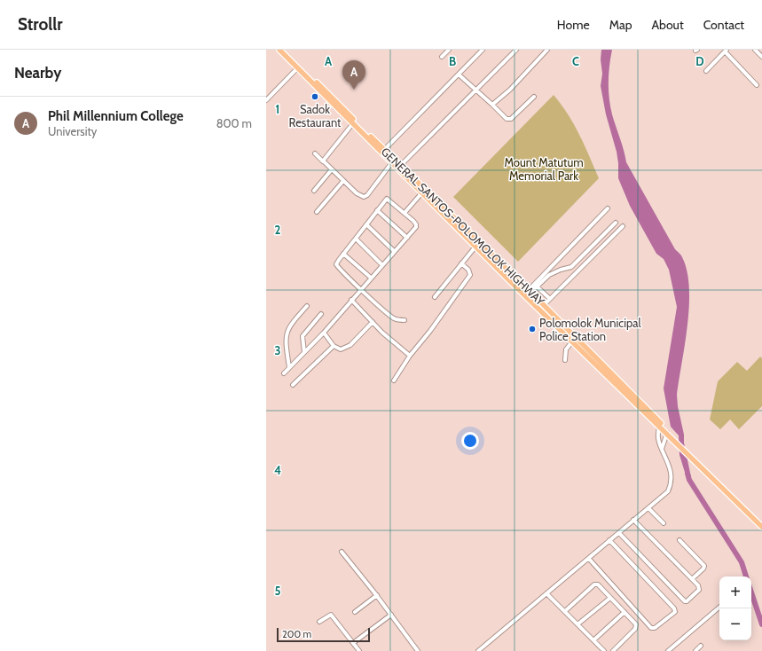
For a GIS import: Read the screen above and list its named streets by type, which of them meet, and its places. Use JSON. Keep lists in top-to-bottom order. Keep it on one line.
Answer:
{"streets":{"highway":["GENERAL SANTOS-POLOMOLOK HIGHWAY"]},"parks":["Mount Matutum Memorial Park"],"places":["Sadok Restaurant","Polomolok Municipal Police Station"],"scale_bar":"200 m","page":{"header":"Strollr","nav":["Home","Map","About","Contact"],"heading":"Nearby","pins":"A","list":[{"mark":"A","name":"Phil Millennium College","note":"University","value":"800 m"}],"map_buttons":["+","−"],"scale":"200 m"},"grid":{"columns":["A","B","C","D"],"rows":["1","2","3","4","5"]}}
